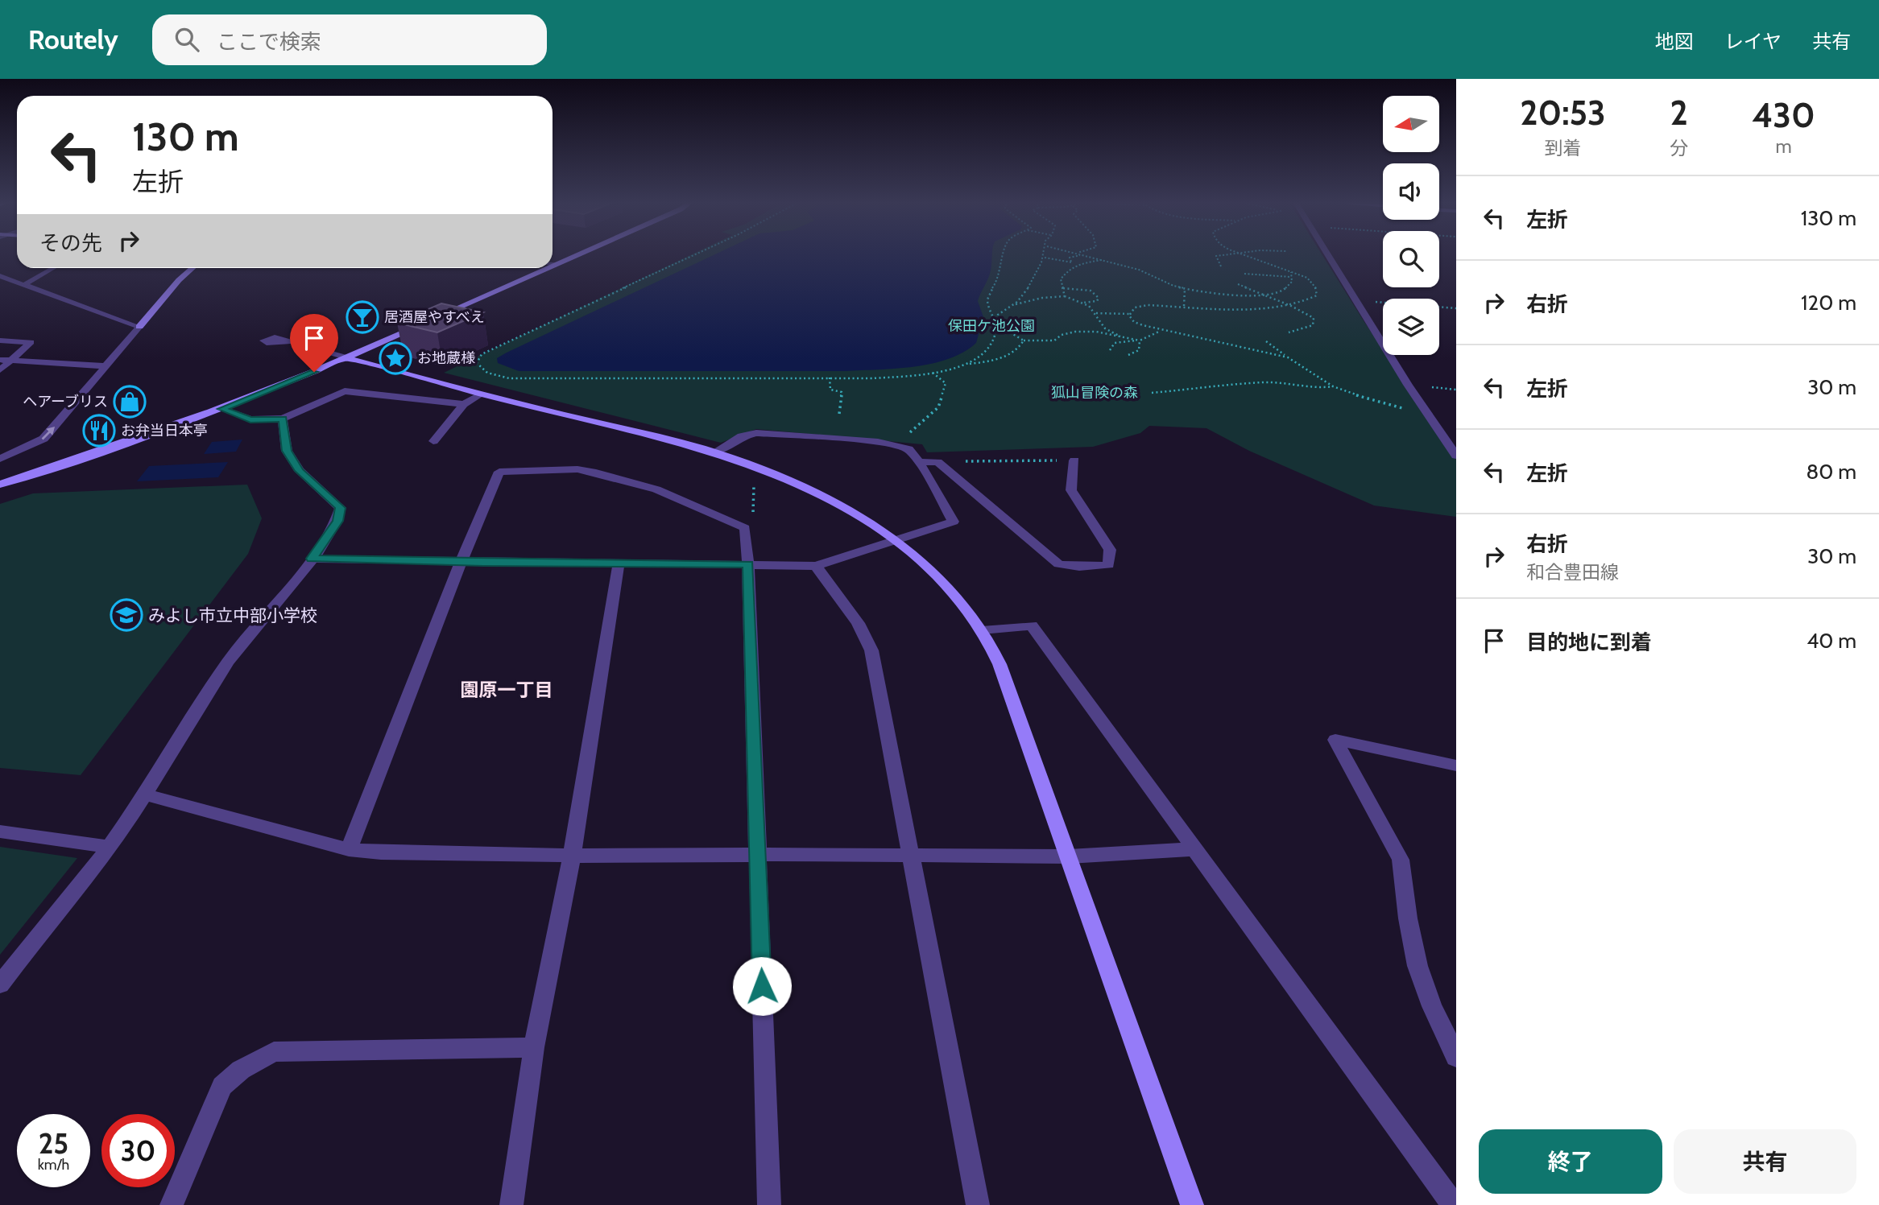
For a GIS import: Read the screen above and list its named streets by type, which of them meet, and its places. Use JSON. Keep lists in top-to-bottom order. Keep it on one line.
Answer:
{"districts":["園原一丁目"],"parks":["保田ケ池公園","狐山冒険の森"],"places":{"bar":["居酒屋やすべえ"],"place":["お地蔵様"],"shop":["ヘアーブリス"],"restaurant":["お弁当日本亭"],"school or university":["みよし市立中部小学校"]},"north":"left","page":{"header":"Routely","search":"ここで検索","nav":["地図","レイヤ","共有"],"eta":["20:53","到着","2","分","430","m"],"turn":["130 m","左折"],"list":[{"name":"左折","value":"130 m"},{"name":"右折","value":"120 m"},{"name":"左折","value":"30 m"},{"name":"左折","value":"80 m"},{"name":"右折","note":"和合豊田線","value":"30 m"},{"name":"目的地に到着","value":"40 m"}],"then":"その先","speed":"25 km/h","limit":"30","buttons":["終了","共有"]}}
